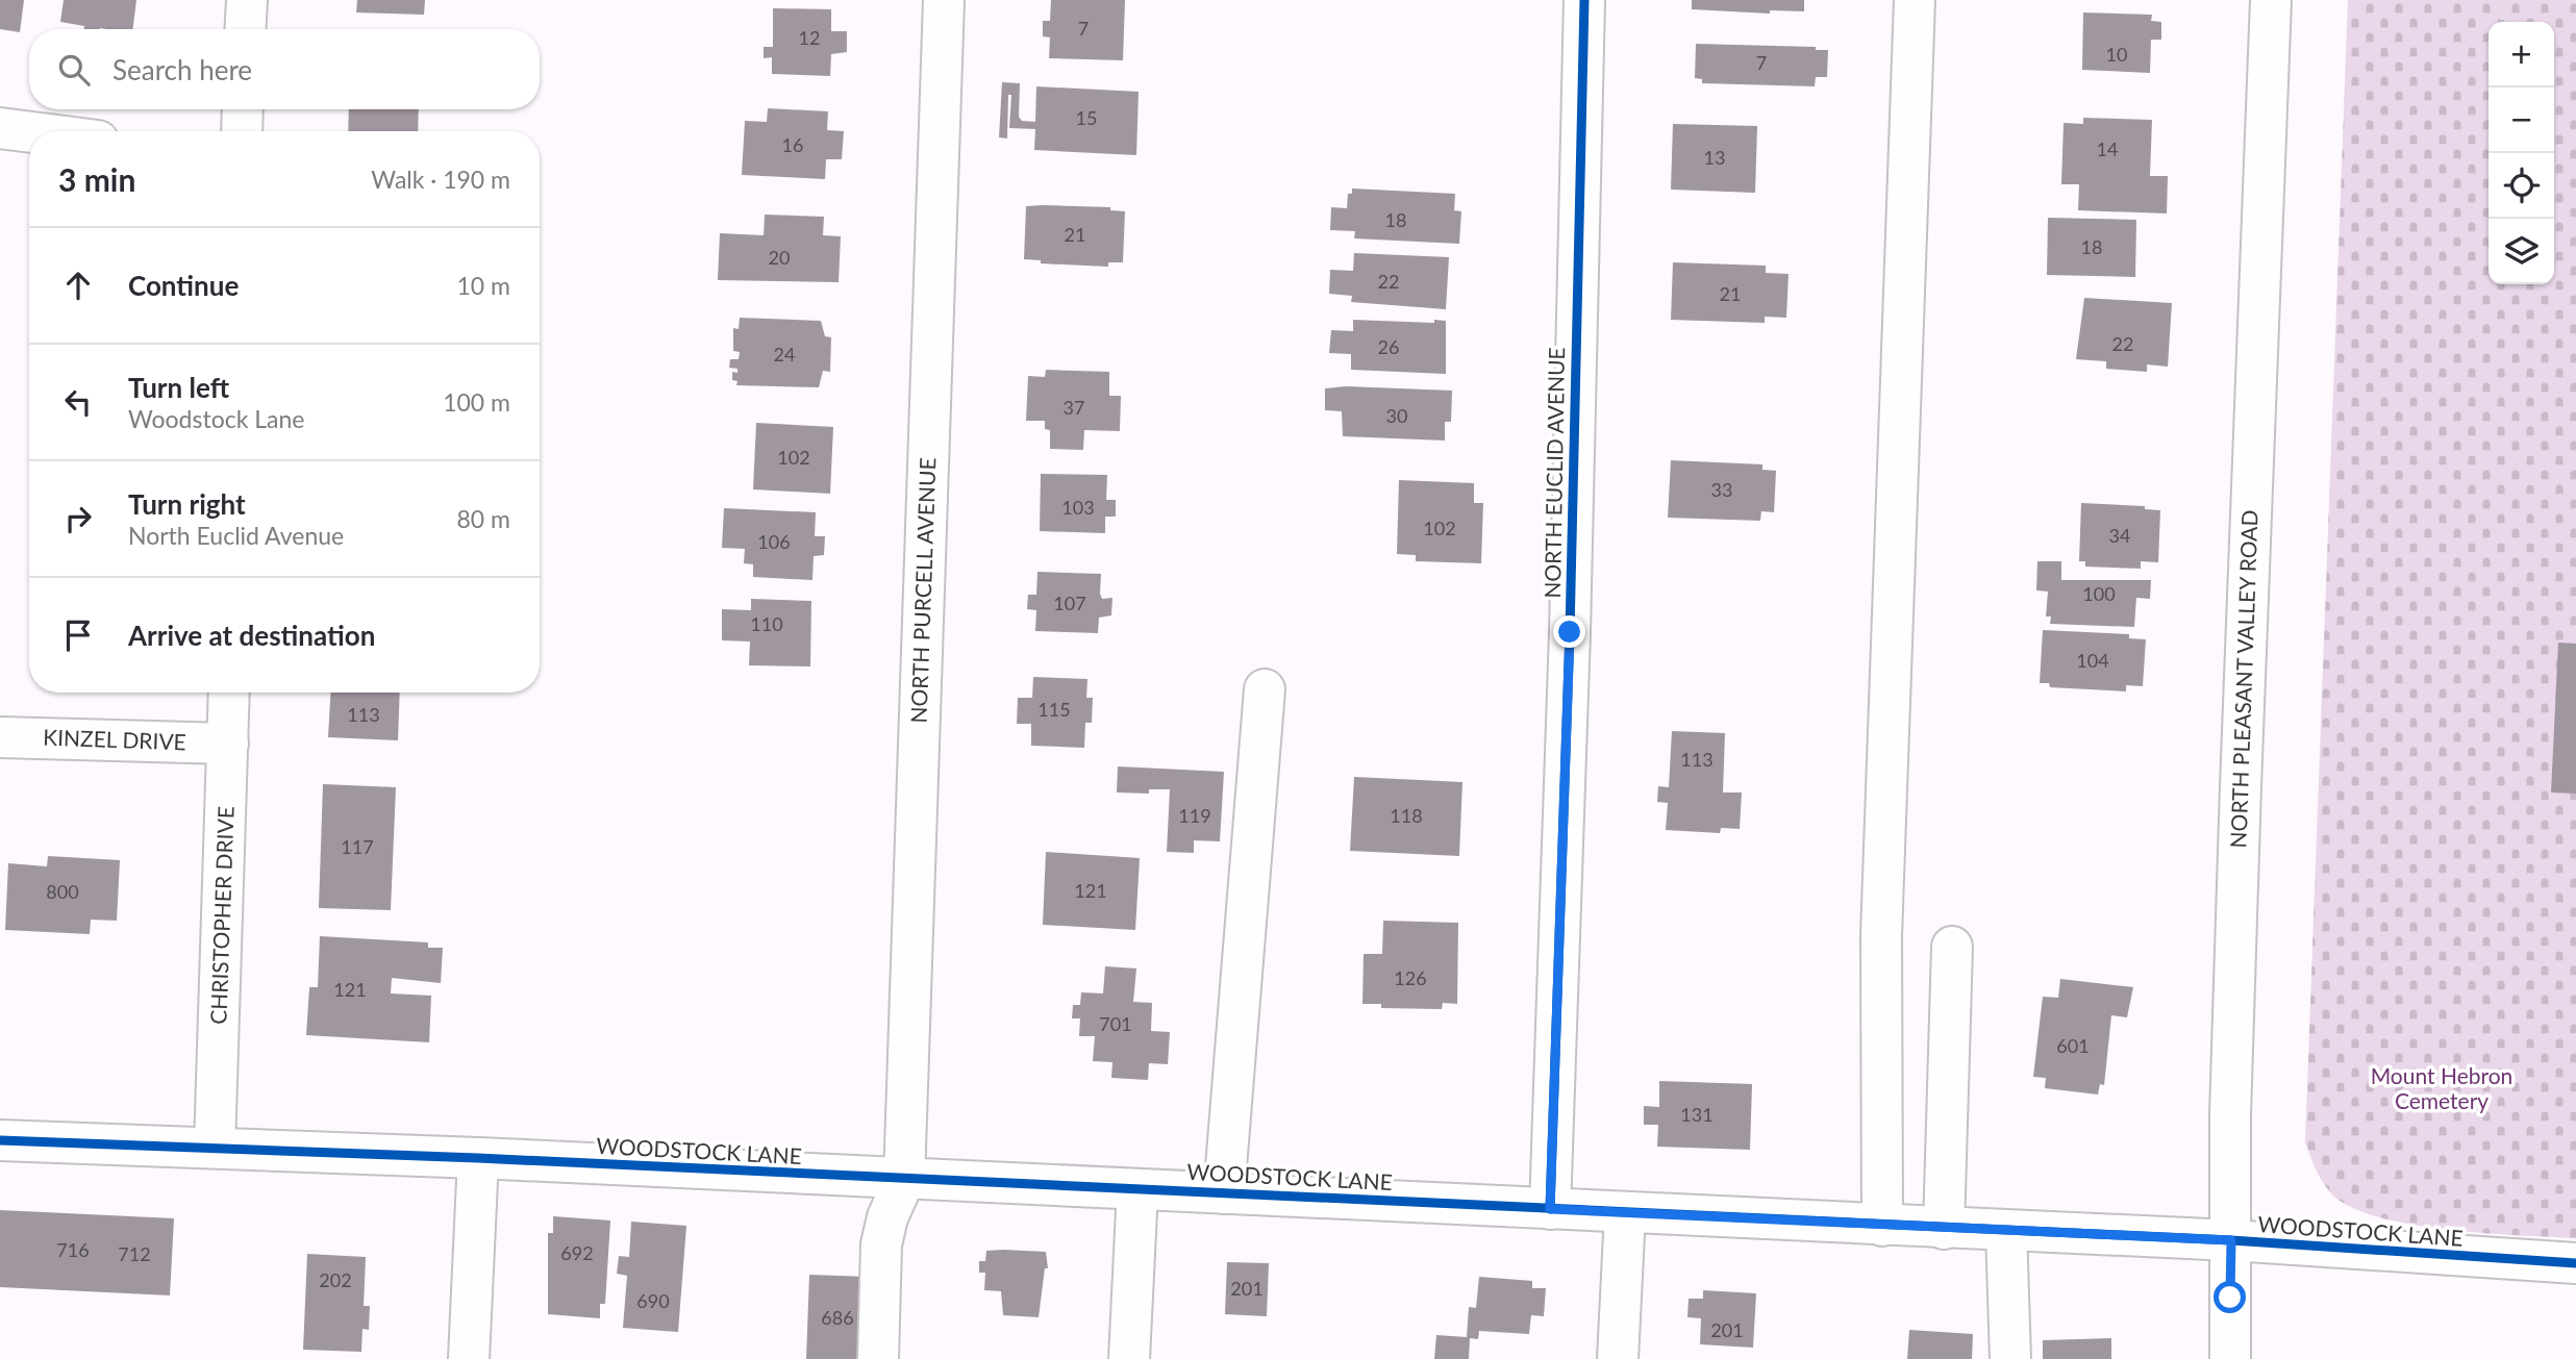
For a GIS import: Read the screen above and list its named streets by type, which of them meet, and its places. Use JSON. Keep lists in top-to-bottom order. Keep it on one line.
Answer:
{"streets":{"street":["NORTH EUCLID AVENUE","NORTH PURCELL AVENUE","NORTH PLEASANT VALLEY ROAD","KINZEL DRIVE","CHRISTOPHER DRIVE","WOODSTOCK LANE"]},"crossings":[["NORTH EUCLID AVENUE","WOODSTOCK LANE"],["NORTH PURCELL AVENUE","WOODSTOCK LANE"],["NORTH PLEASANT VALLEY ROAD","WOODSTOCK LANE"],["KINZEL DRIVE","CHRISTOPHER DRIVE"],["CHRISTOPHER DRIVE","WOODSTOCK LANE"]],"parks":["Mount Hebron Cemetery"],"house_numbers":["7","12","10","7","15","16","14","13","18","21","18","20","22","21","22","26","24","37","30","102","33","103","102","34","106","100","107","110","104","115","113","113","119","118","117","121","800","126","121","701","601","131","716","692","712","202","201","690","686","201"],"page":{"map_buttons":["+","−"],"search":"Search here","heading":["3 min","Walk · 190 m"],"list":[["Continue","10 m"],["Turn left","Woodstock Lane","100 m"],["Turn right","North Euclid Avenue","80 m"],"Arrive at destination"]}}
